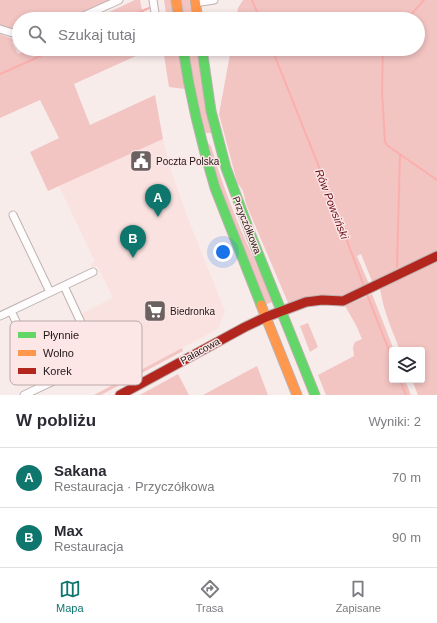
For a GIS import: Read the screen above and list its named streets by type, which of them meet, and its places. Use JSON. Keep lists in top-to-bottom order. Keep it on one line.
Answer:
{"streets":{"main road":["Przyczółkowa","Pałacowa"]},"crossings":[["Przyczółkowa","Pałacowa"]],"water":["Rów Powsiński"],"places":{"public building":["Poczta Polska"],"supermarket":["Biedronka"]},"legend":["Płynnie","Wolno","Korek"],"page":{"search":"Szukaj tutaj","pins":["A","B"],"heading":["W pobliżu","Wyniki: 2"],"list":[{"mark":"A","name":"Sakana","note":"Restauracja · Przyczółkowa","value":"70 m"},{"mark":"B","name":"Max","note":"Restauracja","value":"90 m"}],"nav":["Mapa","Trasa","Zapisane"]}}
